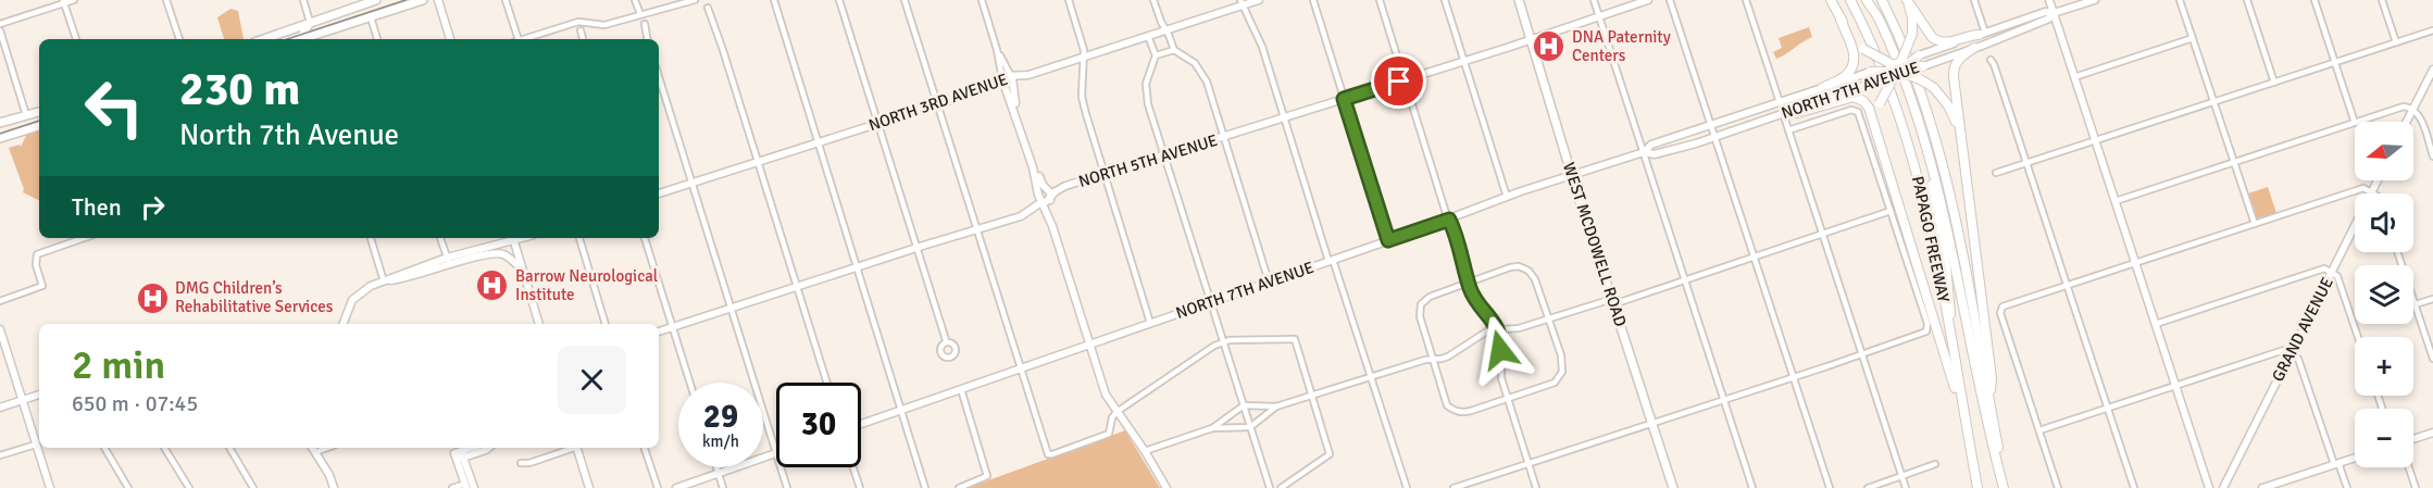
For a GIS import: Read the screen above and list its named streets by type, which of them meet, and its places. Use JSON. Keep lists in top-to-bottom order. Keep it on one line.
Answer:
{"streets":{"highway":["PAPAGO FREEWAY"],"main road":["WEST MCDOWELL ROAD"],"street":["NORTH 7TH AVENUE","NORTH 3RD AVENUE","NORTH 5TH AVENUE","GRAND AVENUE"]},"crossings":[["NORTH 7TH AVENUE","WEST MCDOWELL ROAD"],["NORTH 5TH AVENUE","WEST MCDOWELL ROAD"]],"places":{"hospital":["DNA Paternity Centers","Barrow Neurological Institute","DMG Children’s Rehabilitative Services"]},"north":"left","page":{"turn":["230 m","North 7th Avenue"],"map_buttons":["+","−"],"then":"Then","heading":["2 min","650 m · 07:45"],"speed":"29 km/h","limit":"30"}}
